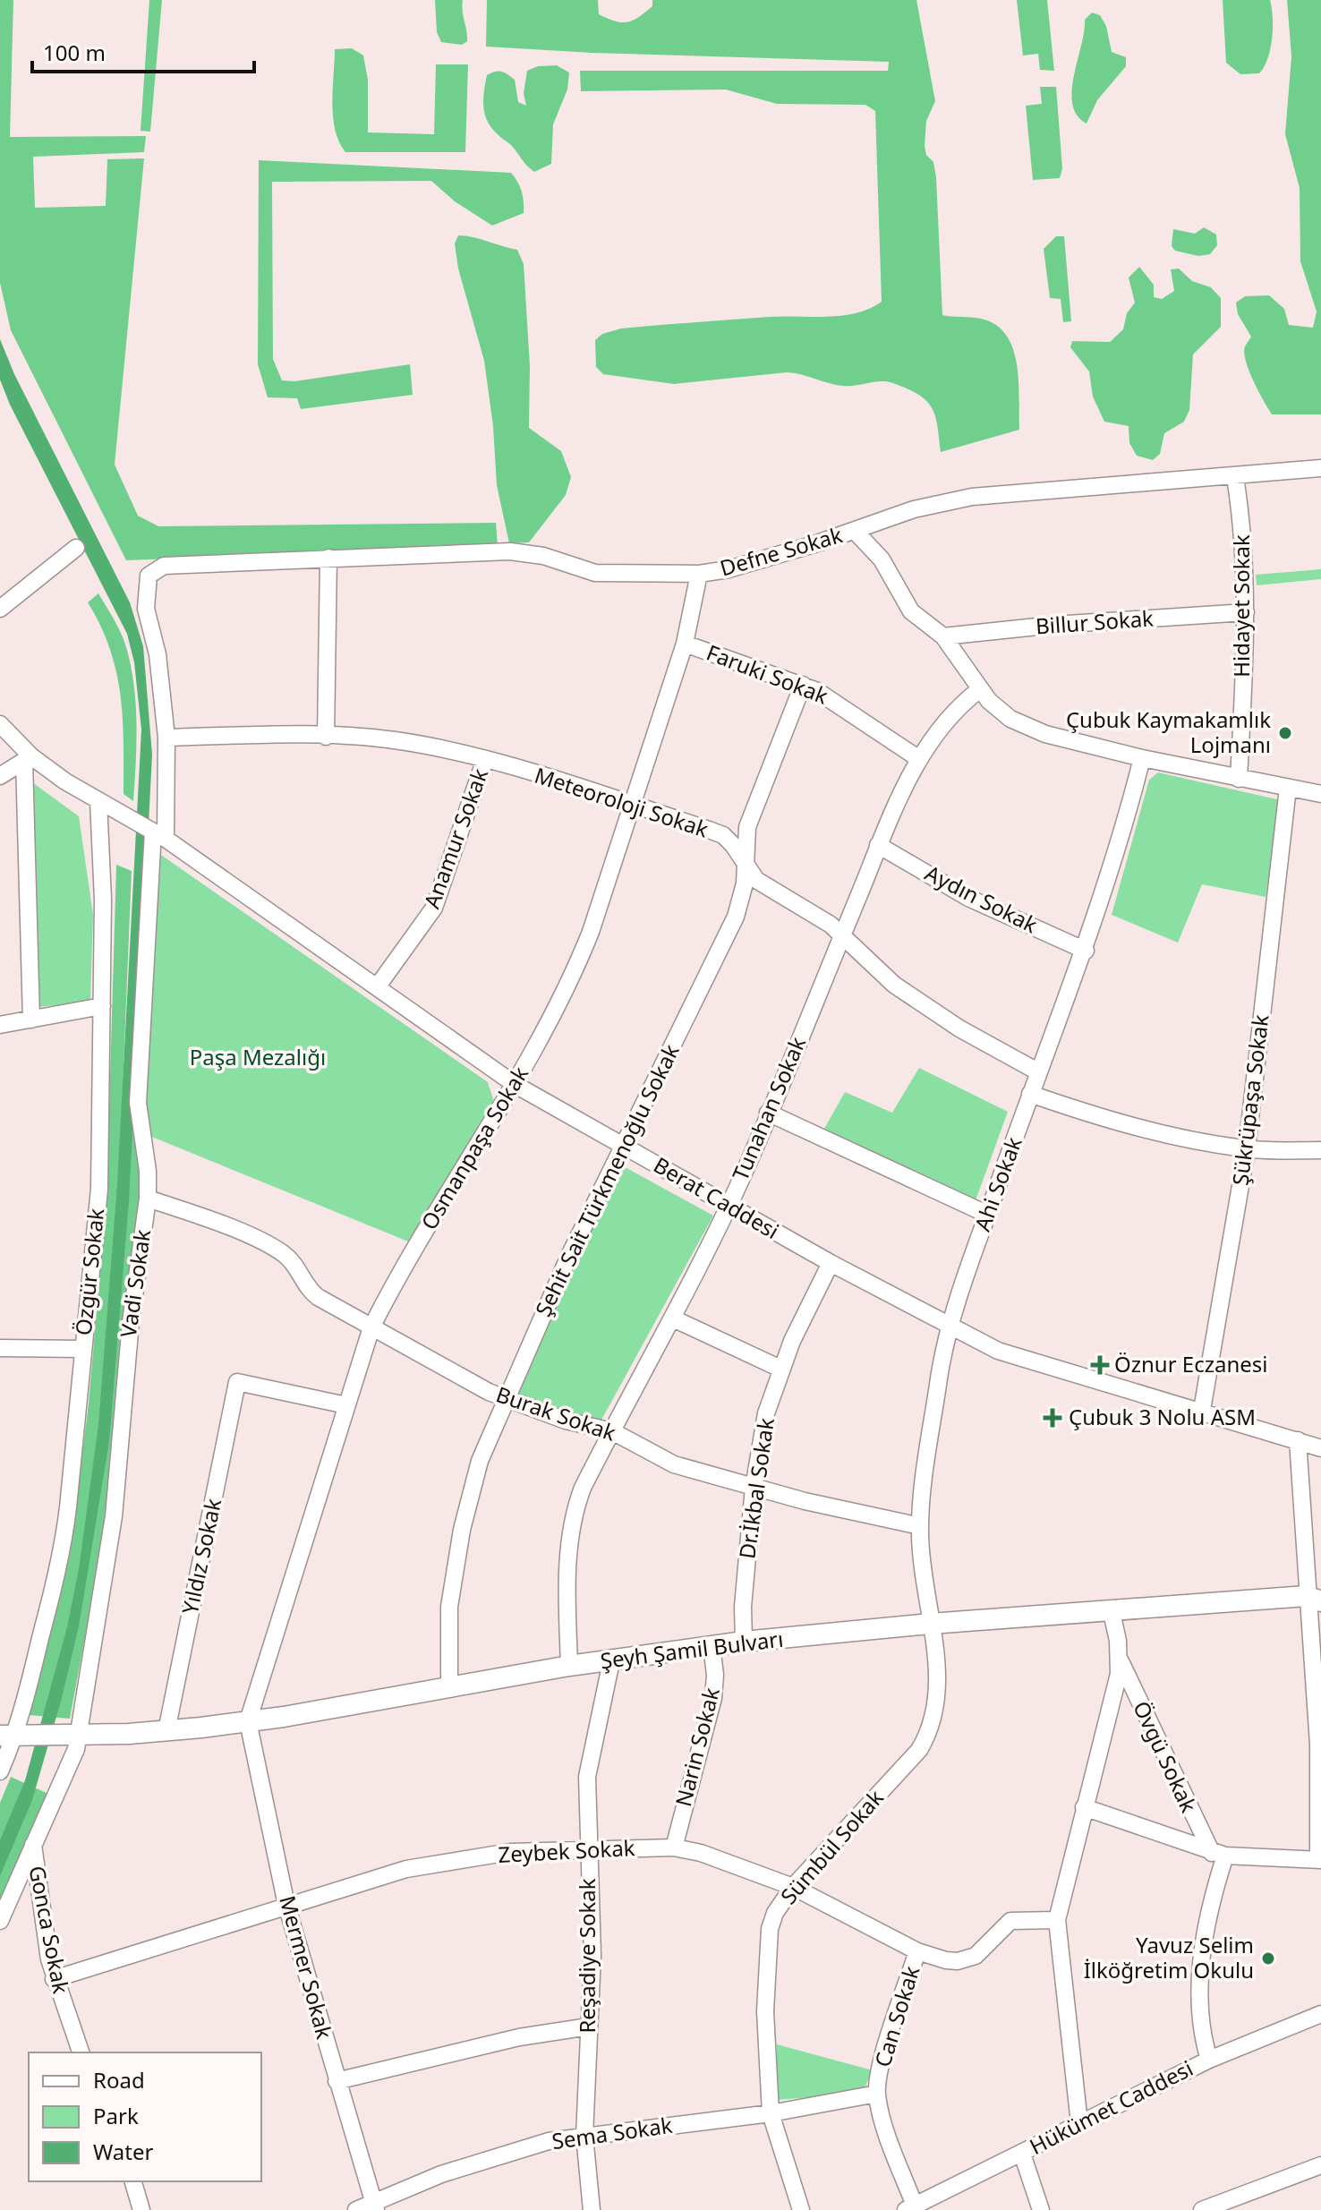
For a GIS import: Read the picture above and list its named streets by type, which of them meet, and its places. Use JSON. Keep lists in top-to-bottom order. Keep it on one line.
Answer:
{"streets":{"main road":["Şeyh Şamil Bulvarı"],"street":["Defne Sokak","Hidayet Sokak","Billur Sokak","Faruki Sokak","Meteoroloji Sokak","Anamur Sokak","Aydın Sokak","Şükrüpaşa Sokak","Tunahan Sokak","Osmanpaşa Sokak","Şehit Sait Türkmenoğlu Sokak","Ahi Sokak","Berat Caddesi","Özgür Sokak","Vadi Sokak","Burak Sokak","Dr.İkbal Sokak","Yıldız Sokak","Narin Sokak","Övgü Sokak","Sümbül Sokak","Zeybek Sokak","Gonca Sokak","Reşadiye Sokak","Mermer Sokak","Can Sokak","Hükümet Caddesi","Sema Sokak"]},"crossings":[["Defne Sokak","Hidayet Sokak"],["Defne Sokak","Osmanpaşa Sokak"],["Defne Sokak","Vadi Sokak"],["Hidayet Sokak","Billur Sokak"],["Faruki Sokak","Tunahan Sokak"],["Faruki Sokak","Osmanpaşa Sokak"],["Faruki Sokak","Şehit Sait Türkmenoğlu Sokak"],["Meteoroloji Sokak","Anamur Sokak"],["Meteoroloji Sokak","Tunahan Sokak"],["Meteoroloji Sokak","Osmanpaşa Sokak"],["Meteoroloji Sokak","Şehit Sait Türkmenoğlu Sokak"],["Meteoroloji Sokak","Ahi Sokak"],["Meteoroloji Sokak","Vadi Sokak"],["Anamur Sokak","Berat Caddesi"],["Aydın Sokak","Tunahan Sokak"],["Aydın Sokak","Ahi Sokak"],["Şükrüpaşa Sokak","Berat Caddesi"],["Tunahan Sokak","Berat Caddesi"],["Tunahan Sokak","Burak Sokak"],["Tunahan Sokak","Şeyh Şamil Bulvarı"],["Osmanpaşa Sokak","Berat Caddesi"],["Osmanpaşa Sokak","Burak Sokak"],["Osmanpaşa Sokak","Yıldız Sokak"],["Osmanpaşa Sokak","Şeyh Şamil Bulvarı"],["Osmanpaşa Sokak","Mermer Sokak"],["Şehit Sait Türkmenoğlu Sokak","Berat Caddesi"],["Şehit Sait Türkmenoğlu Sokak","Burak Sokak"],["Şehit Sait Türkmenoğlu Sokak","Şeyh Şamil Bulvarı"],["Ahi Sokak","Berat Caddesi"],["Ahi Sokak","Burak Sokak"],["Ahi Sokak","Şeyh Şamil Bulvarı"],["Ahi Sokak","Sümbül Sokak"],["Berat Caddesi","Özgür Sokak"],["Berat Caddesi","Vadi Sokak"],["Berat Caddesi","Dr.İkbal Sokak"],["Özgür Sokak","Şeyh Şamil Bulvarı"],["Vadi Sokak","Burak Sokak"],["Vadi Sokak","Şeyh Şamil Bulvarı"],["Vadi Sokak","Gonca Sokak"],["Burak Sokak","Dr.İkbal Sokak"],["Dr.İkbal Sokak","Şeyh Şamil Bulvarı"],["Yıldız Sokak","Şeyh Şamil Bulvarı"],["Şeyh Şamil Bulvarı","Narin Sokak"],["Şeyh Şamil Bulvarı","Sümbül Sokak"],["Şeyh Şamil Bulvarı","Reşadiye Sokak"],["Şeyh Şamil Bulvarı","Mermer Sokak"],["Narin Sokak","Zeybek Sokak"],["Sümbül Sokak","Zeybek Sokak"],["Sümbül Sokak","Sema Sokak"],["Zeybek Sokak","Gonca Sokak"],["Zeybek Sokak","Reşadiye Sokak"],["Zeybek Sokak","Mermer Sokak"],["Zeybek Sokak","Can Sokak"],["Reşadiye Sokak","Sema Sokak"],["Mermer Sokak","Sema Sokak"],["Can Sokak","Hükümet Caddesi"],["Can Sokak","Sema Sokak"]],"parks":["Paşa Mezalığı"],"places":{"other":["Çubuk Kaymakamlık Lojmanı","Yavuz Selim İlköğretim Okulu"],"health":["Öznur Eczanesi","Çubuk 3 Nolu ASM"]},"legend":["Road","Park","Water"],"scale_bar":"100 m"}
